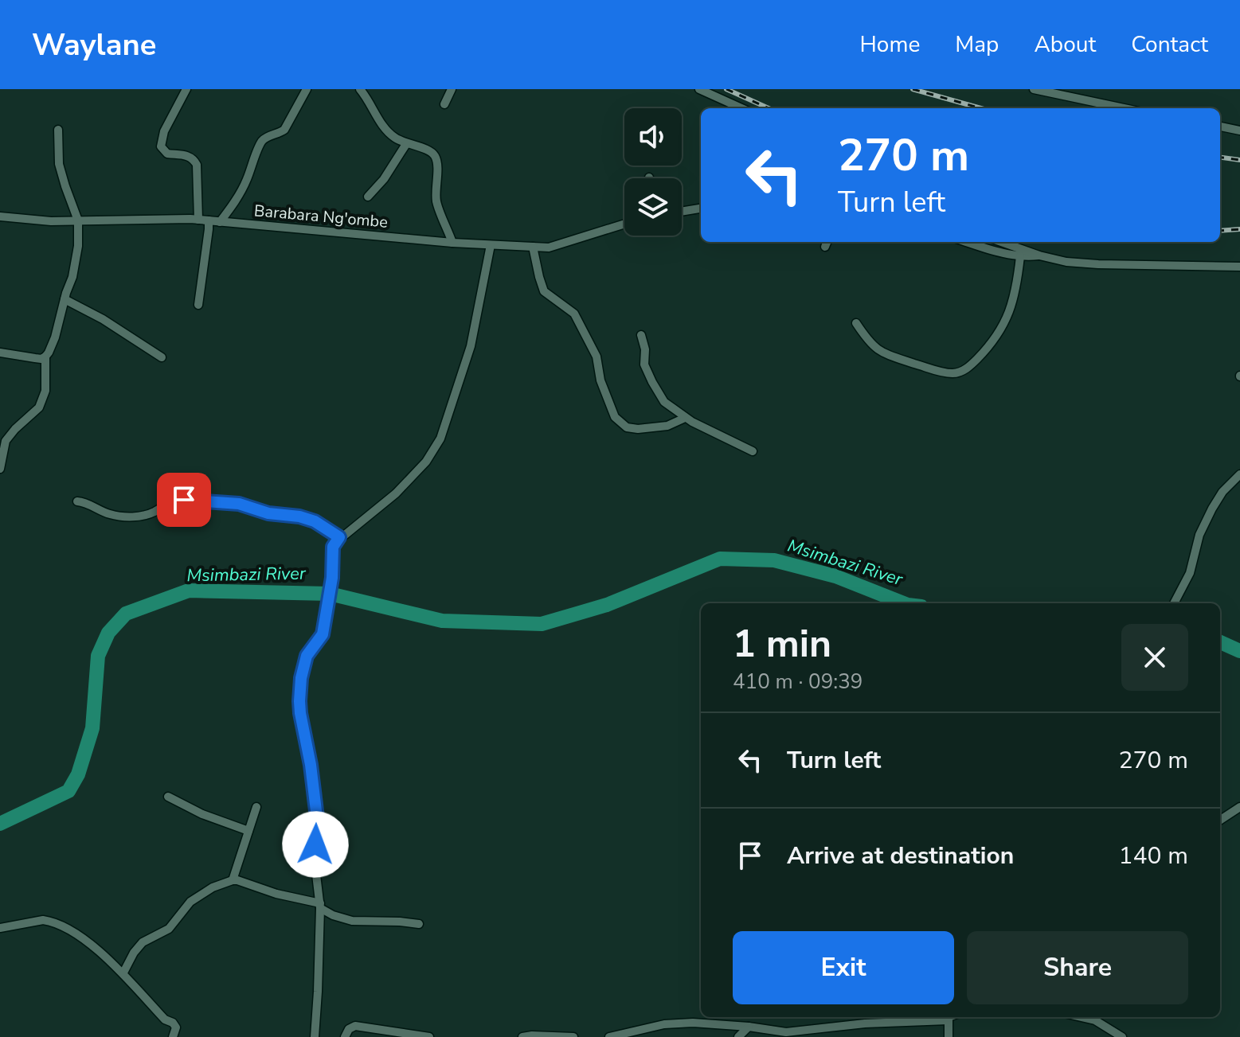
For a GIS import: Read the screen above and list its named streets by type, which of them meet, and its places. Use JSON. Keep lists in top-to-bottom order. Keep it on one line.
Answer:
{"streets":{"street":["Barabara Ng'ombe"]},"water":["Msimbazi River"],"page":{"header":"Waylane","nav":["Home","Map","About","Contact"],"turn":["270 m","Turn left"],"heading":["1 min","410 m · 09:39"],"list":[{"name":"Turn left","value":"270 m"},{"name":"Arrive at destination","value":"140 m"}],"buttons":["Exit","Share"]}}
